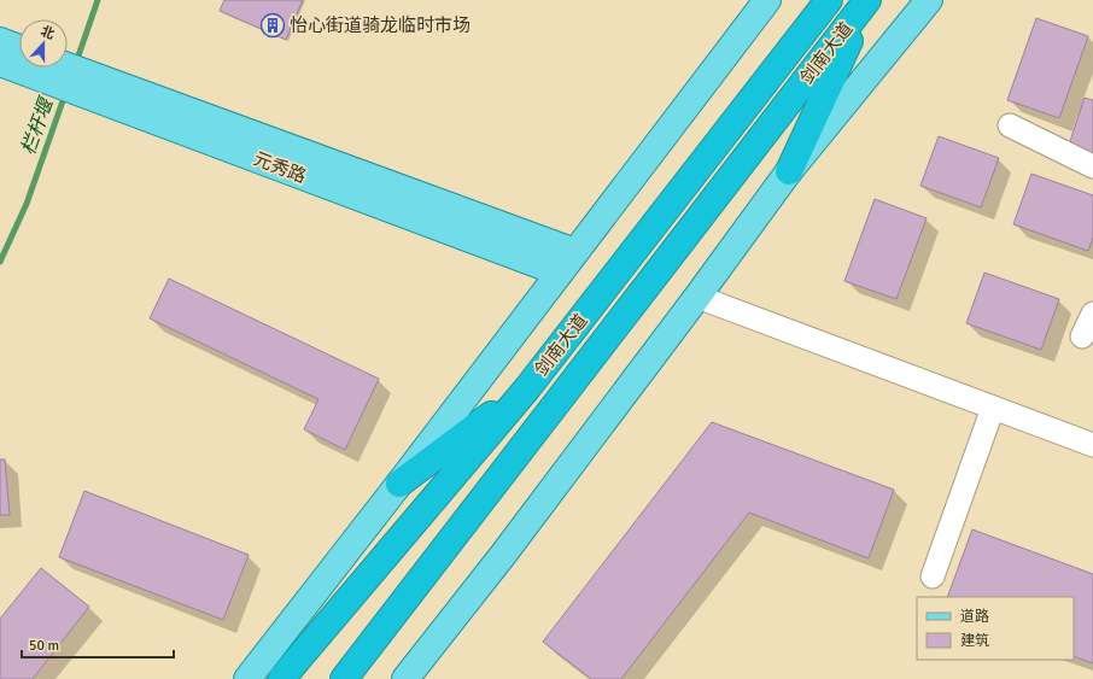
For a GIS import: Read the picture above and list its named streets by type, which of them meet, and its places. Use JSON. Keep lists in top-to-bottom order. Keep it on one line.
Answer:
{"streets":{"highway":["剑南大道"],"main road":["元秀路"]},"water":["栏杆堰"],"places":{"building":["怡心街道骑龙临时市场"]},"legend":["道路","建筑"],"scale_bar":"50 m","north":"top"}
